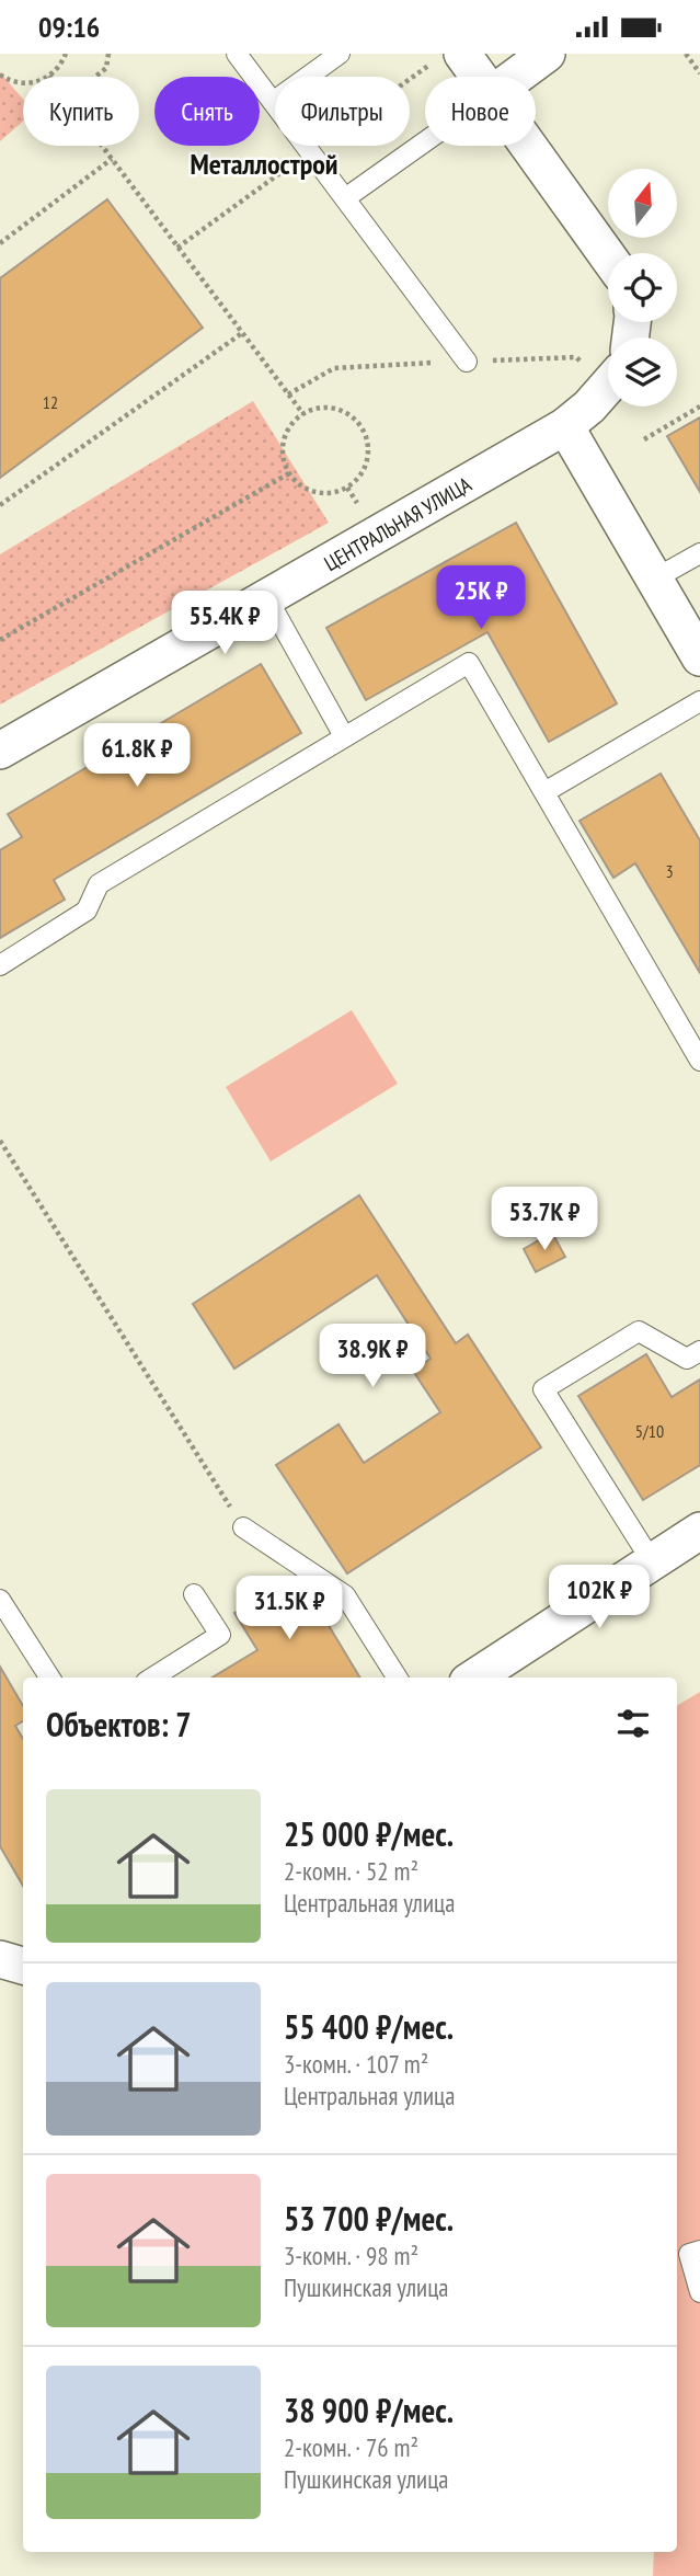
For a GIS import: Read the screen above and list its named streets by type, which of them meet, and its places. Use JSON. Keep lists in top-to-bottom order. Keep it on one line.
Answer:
{"streets":{"street":["ЦЕНТРАЛЬНАЯ УЛИЦА"]},"districts":["Металлострой"],"house_numbers":["12","3","5/10"],"north":"top","page":{"status":"09:16","chip":["Купить","Снять","Фильтры","Новое"],"price":["25K ₽","55.4K ₽","61.8K ₽","53.7K ₽","38.9K ₽","102K ₽","31.5K ₽"],"heading":"Объектов: 7","list":[{"name":"25 000 ₽/мес.","note":"2-комн. · 52 m² · Центральная улица"},{"name":"55 400 ₽/мес.","note":"3-комн. · 107 m² · Центральная улица"},{"name":"53 700 ₽/мес.","note":"3-комн. · 98 m² · Пушкинская улица"},{"name":"38 900 ₽/мес.","note":"2-комн. · 76 m² · Пушкинская улица"}]}}
